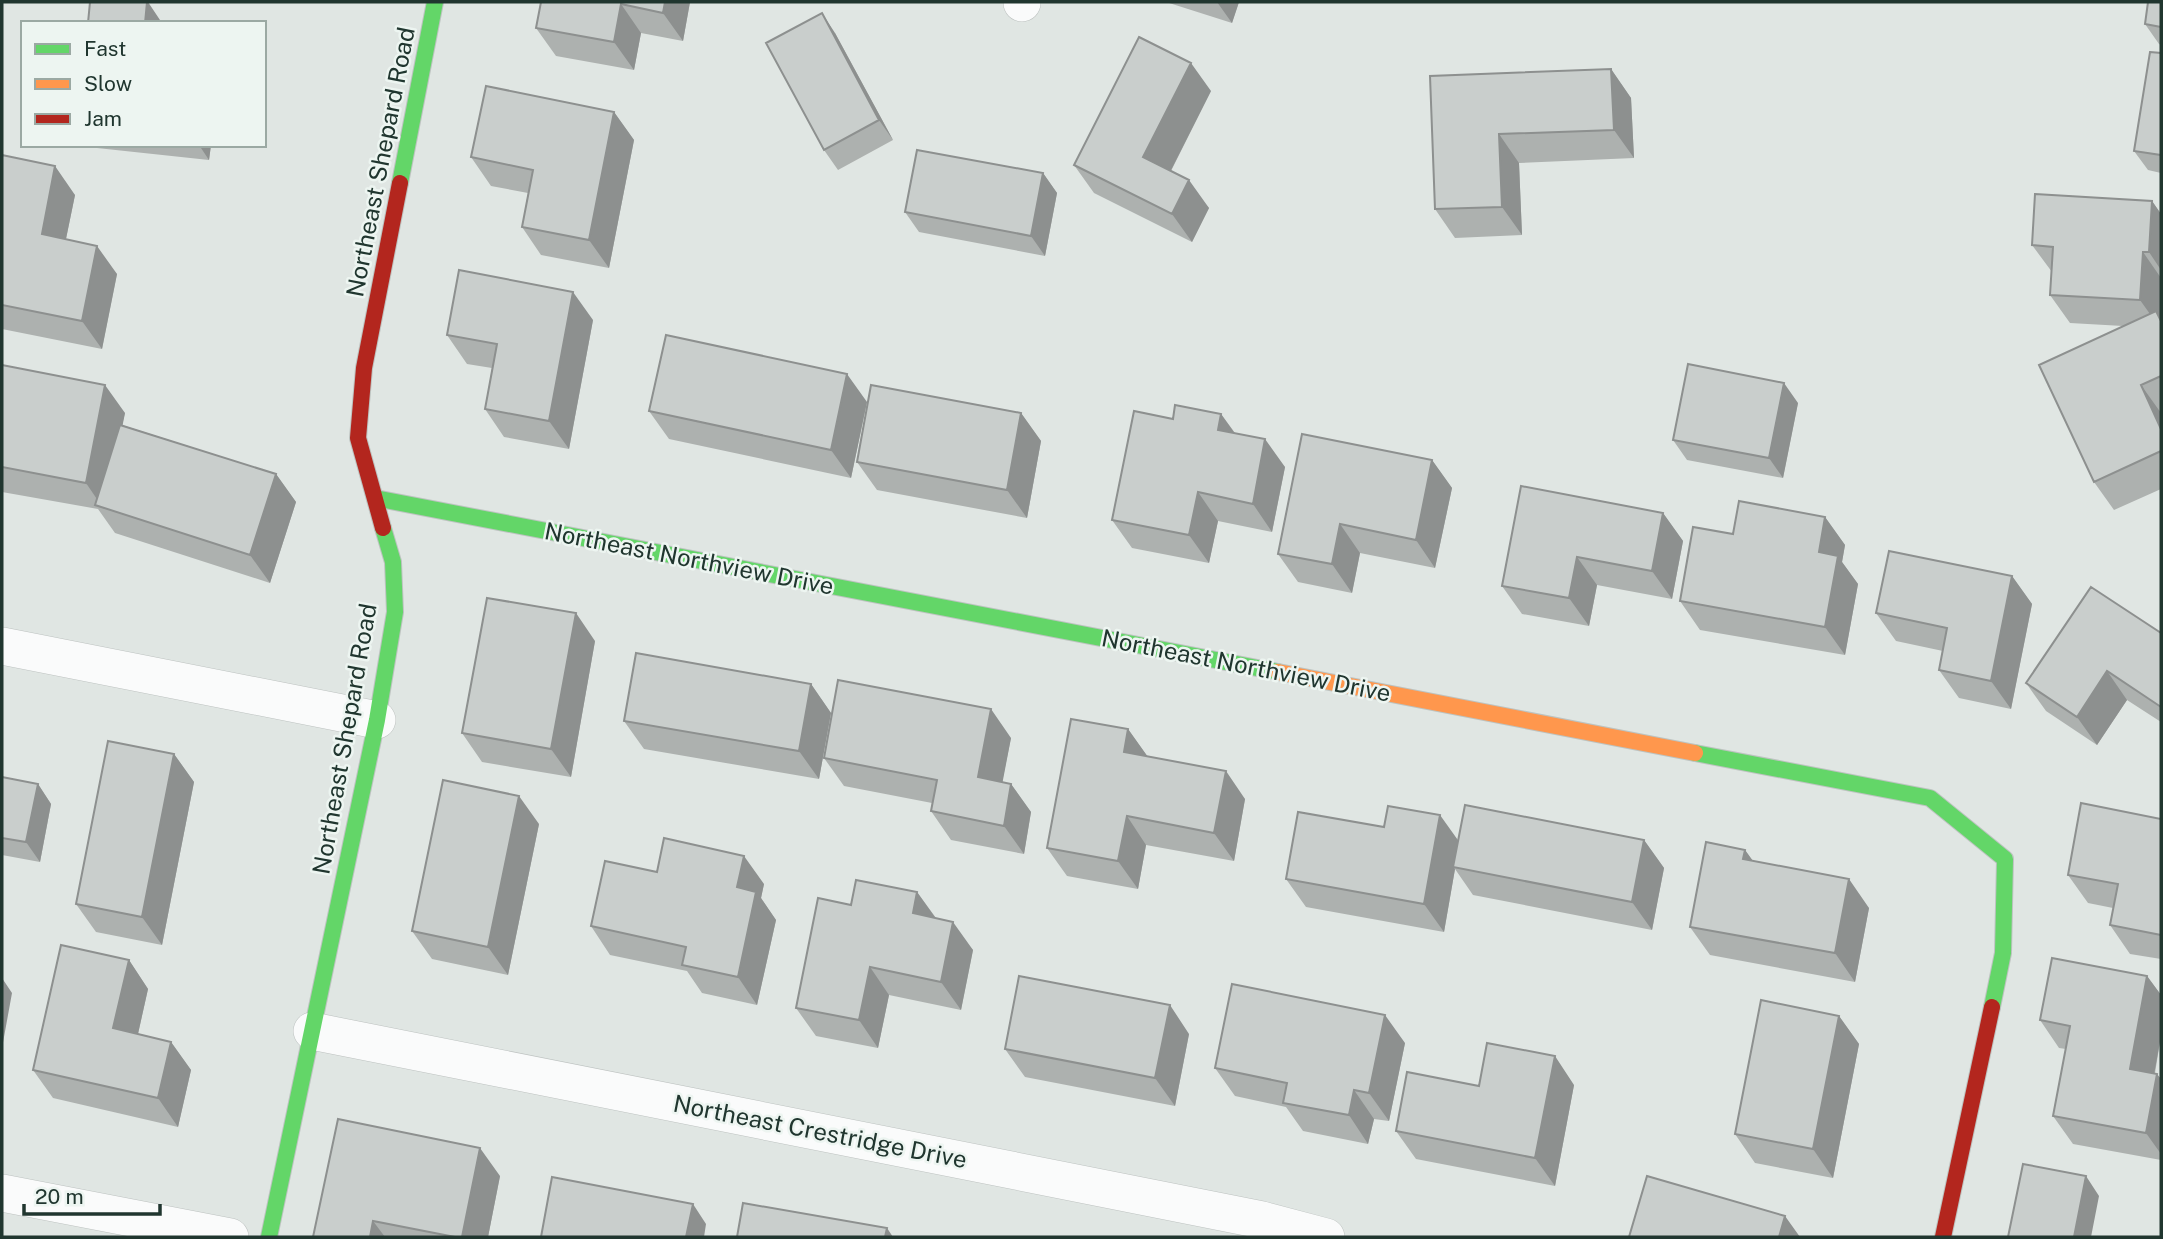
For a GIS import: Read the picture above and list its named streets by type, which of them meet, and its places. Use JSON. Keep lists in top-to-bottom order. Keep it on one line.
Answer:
{"streets":{"street":["Northeast Shepard Road","Northeast Northview Drive","Northeast Crestridge Drive"]},"crossings":[["Northeast Shepard Road","Northeast Northview Drive"],["Northeast Shepard Road","Northeast Crestridge Drive"]],"legend":["Fast","Slow","Jam"],"scale_bar":"20 m"}
